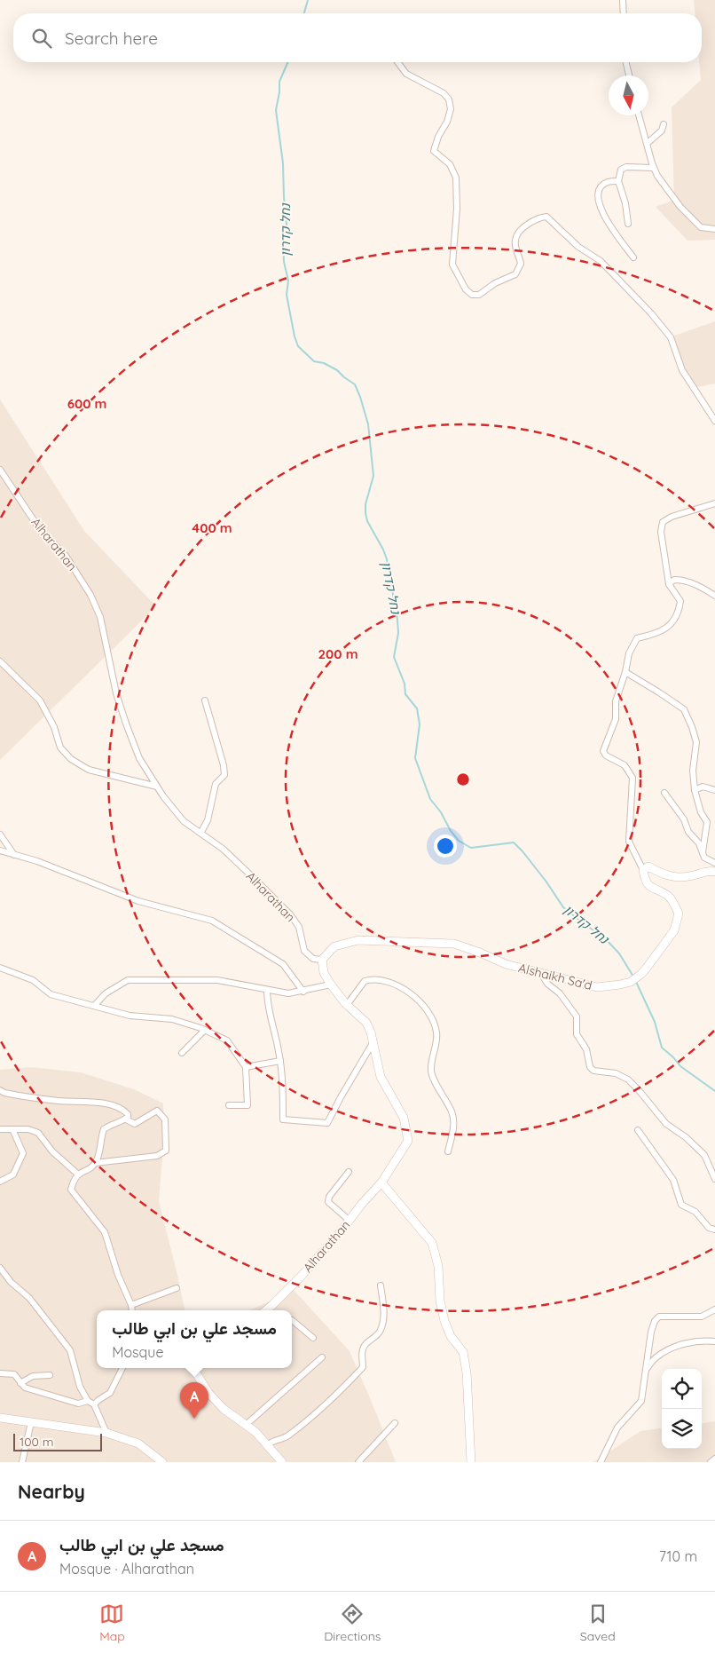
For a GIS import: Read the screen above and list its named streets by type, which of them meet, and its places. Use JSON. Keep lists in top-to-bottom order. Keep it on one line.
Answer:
{"streets":{"street":["Alharathan","Alshaikh Sa'd"]},"crossings":[["Alharathan","Alshaikh Sa'd"]],"water":["נחל קדרון"],"scale_bar":"100 m","north":"bottom","page":{"search":"Search here","popup":["مسجد علي بن ابي طالب","Mosque"],"pins":"A","scale":"100 m","heading":"Nearby","list":[{"mark":"A","name":"مسجد علي بن ابي طالب","note":"Mosque · Alharathan","value":"710 m"}],"nav":["Map","Directions","Saved"]},"rings":["600 m","400 m","200 m"]}
